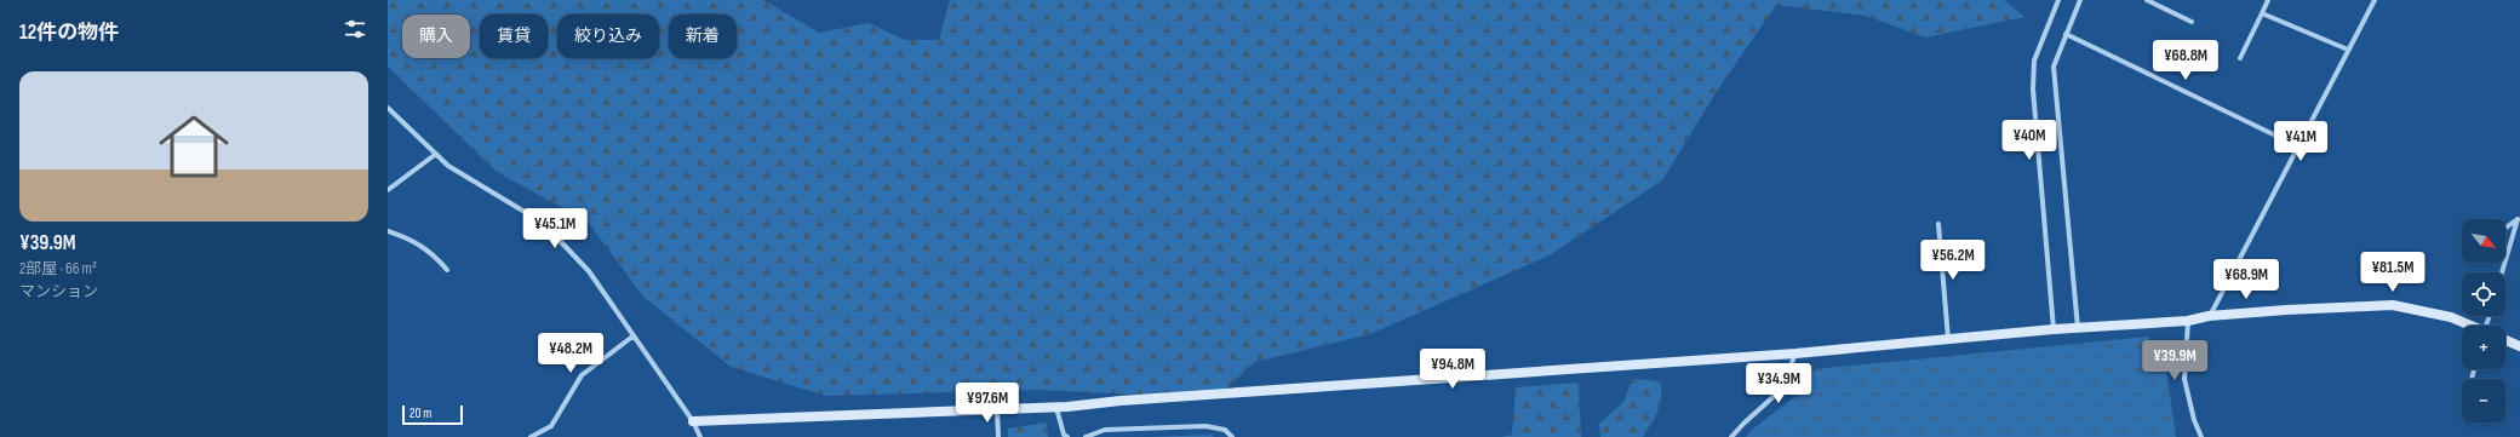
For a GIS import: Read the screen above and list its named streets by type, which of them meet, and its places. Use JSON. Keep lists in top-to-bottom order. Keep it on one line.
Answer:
{"scale_bar":"20 m","north":"bottom right","page":{"heading":"12件の物件","chip":["購入","賃貸","絞り込み","新着"],"price":["¥68.8M","¥40M","¥41M","¥45.1M","¥56.2M","¥81.5M","¥68.9M","¥48.2M","¥39.9M","¥94.8M","¥34.9M","¥97.6M"],"list":[{"name":"¥39.9M","note":"2部屋 · 66 m² · マンション"}],"map_buttons":["+","−"],"scale":"20 m"}}
